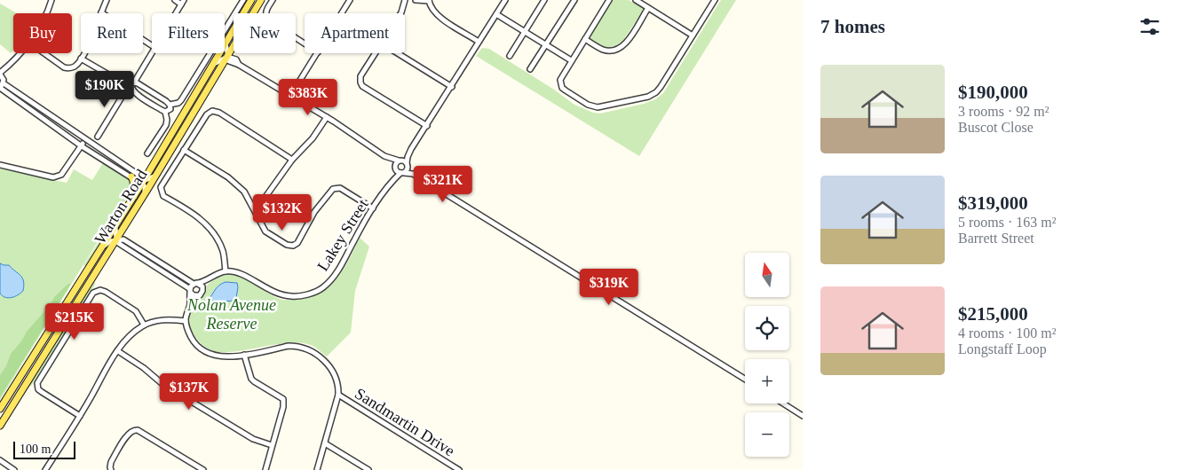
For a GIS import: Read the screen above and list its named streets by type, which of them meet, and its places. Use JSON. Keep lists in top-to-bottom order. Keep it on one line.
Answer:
{"streets":{"main road":["Warton Road"],"street":["Lakey Street","Sandmartin Drive"]},"parks":["Nolan Avenue Reserve"],"scale_bar":"100 m","north":"top","page":{"heading":"7 homes","chip":["Buy","Rent","Filters","New","Apartment"],"list":[{"name":"$190,000","note":"3 rooms · 92 m² · Buscot Close"},{"name":"$319,000","note":"5 rooms · 163 m² · Barrett Street"},{"name":"$215,000","note":"4 rooms · 100 m² · Longstaff Loop"}],"price":["$190K","$383K","$321K","$132K","$319K","$215K","$137K"],"map_buttons":["+","−"],"scale":"100 m"}}
